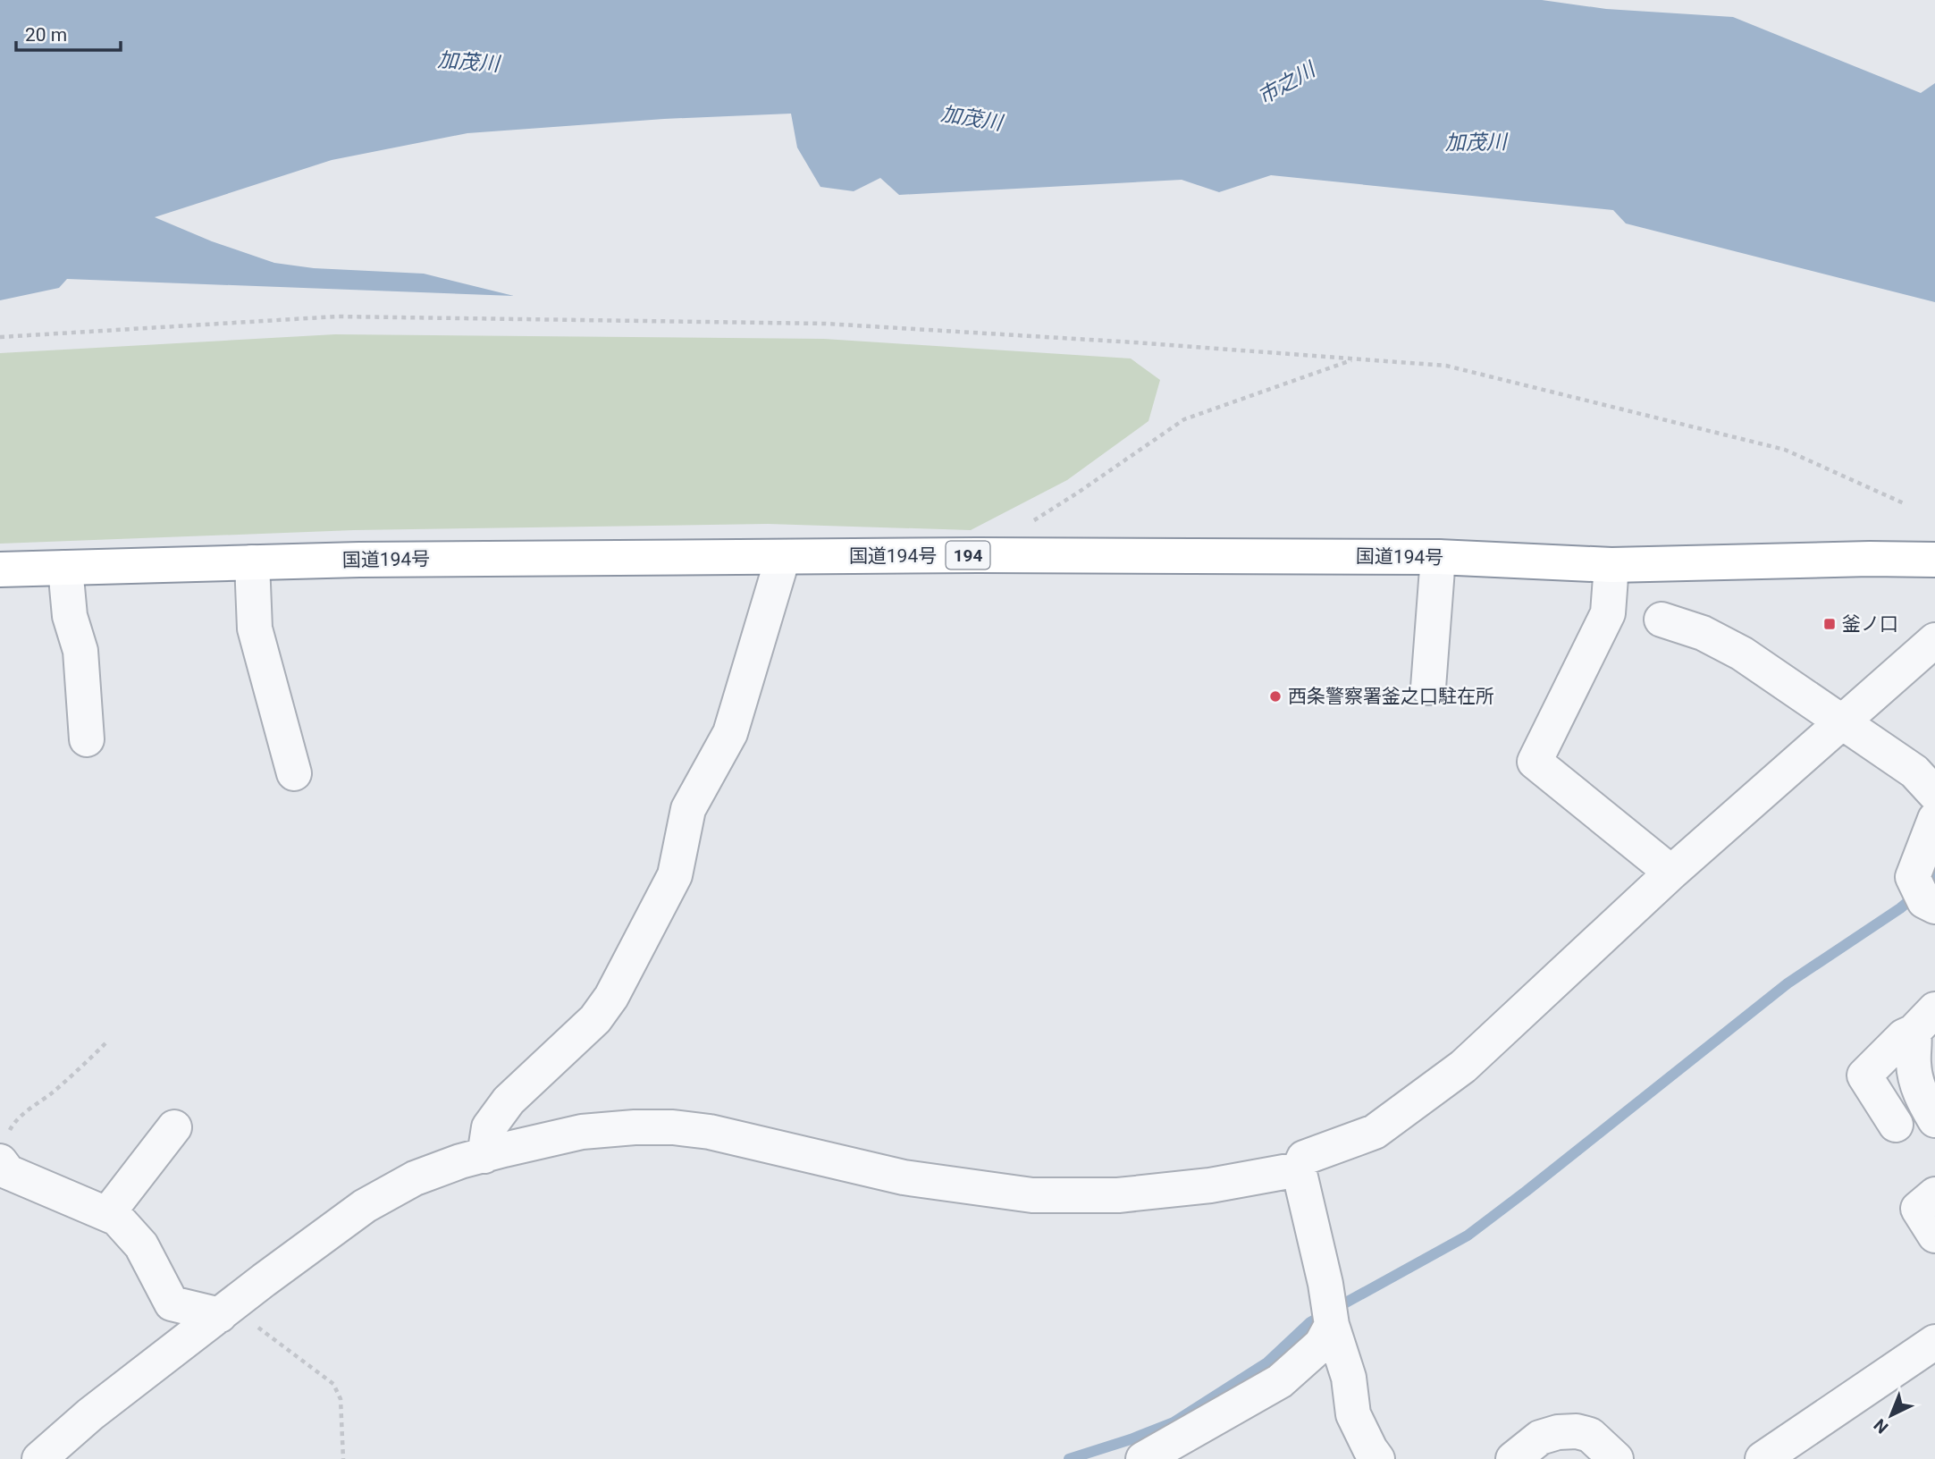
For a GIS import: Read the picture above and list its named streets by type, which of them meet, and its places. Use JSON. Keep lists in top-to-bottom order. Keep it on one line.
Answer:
{"streets":{"highway":["194","国道194号"]},"water":["加茂川","市之川"],"places":{"transit":["釜ノ口"],"other":["西条警察署釜之口駐在所"]},"scale_bar":"20 m","north":"bottom left"}
